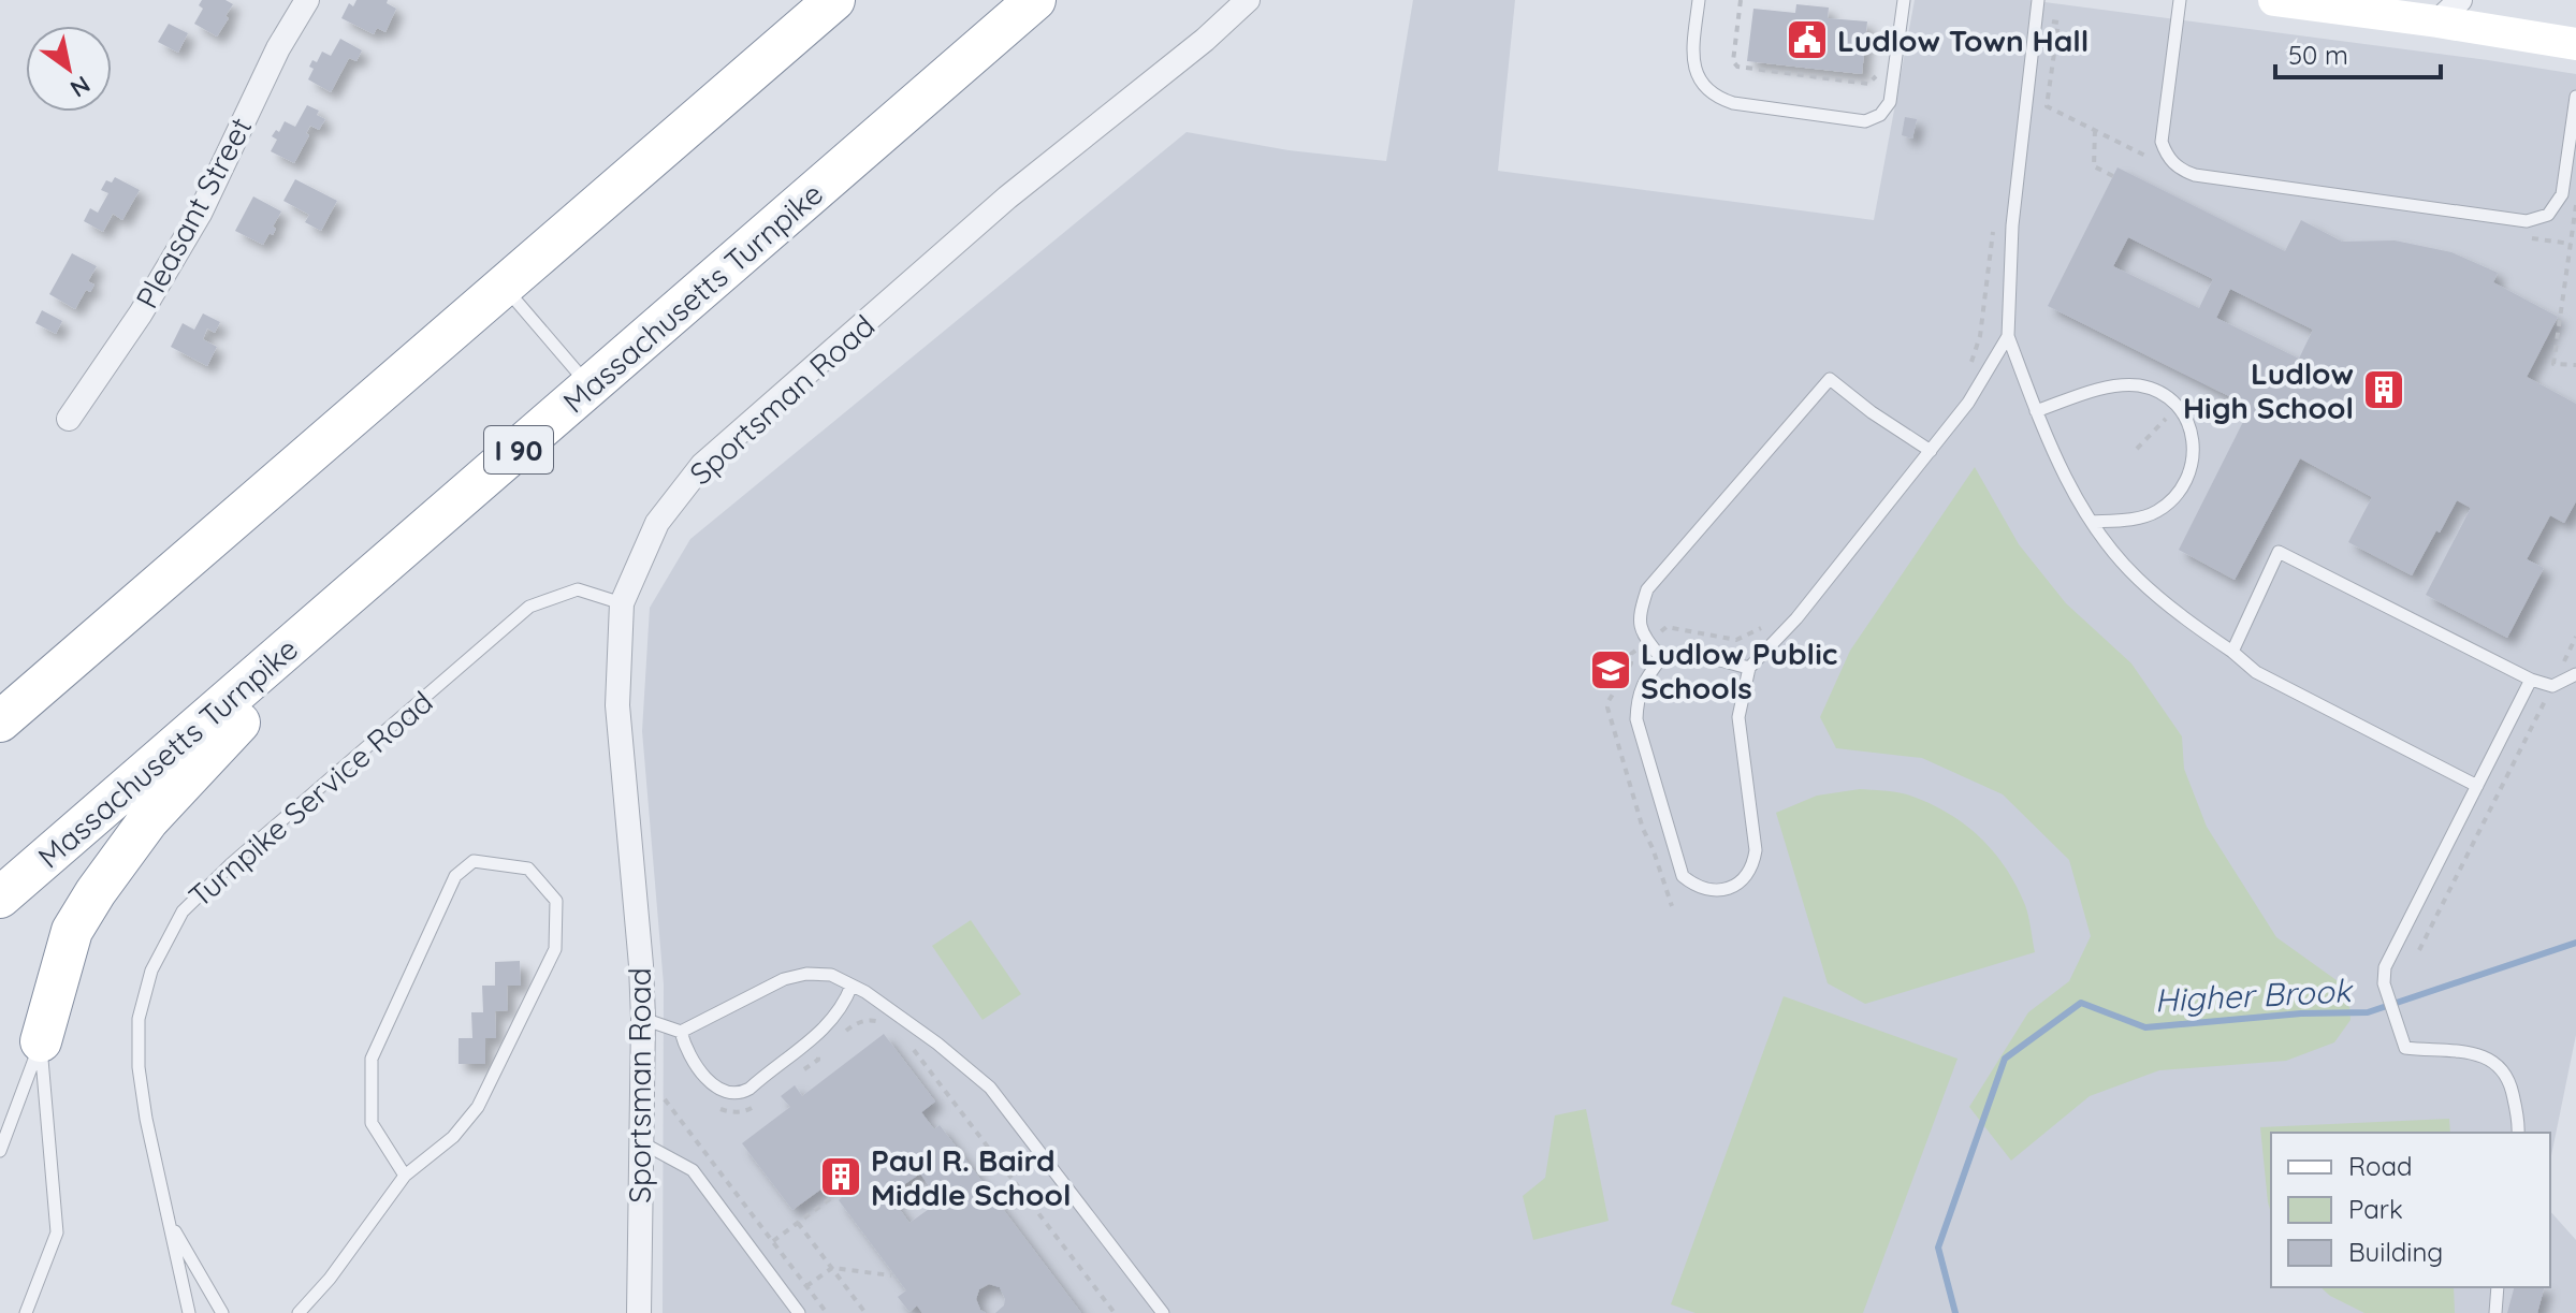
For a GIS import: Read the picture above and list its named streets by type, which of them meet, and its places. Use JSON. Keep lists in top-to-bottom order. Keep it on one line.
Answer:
{"streets":{"highway":["Massachusetts Turnpike","I 90"],"street":["Pleasant Street","Sportsman Road"],"lane":["Turnpike Service Road"]},"crossings":[["Sportsman Road","Turnpike Service Road"]],"water":["Higher Brook"],"places":{"public building":["Ludlow Town Hall"],"building":["Ludlow High School","Paul R. Baird Middle School"],"school or university":["Ludlow Public Schools"]},"legend":["Road","Park","Building"],"scale_bar":"50 m","north":"bottom right"}
